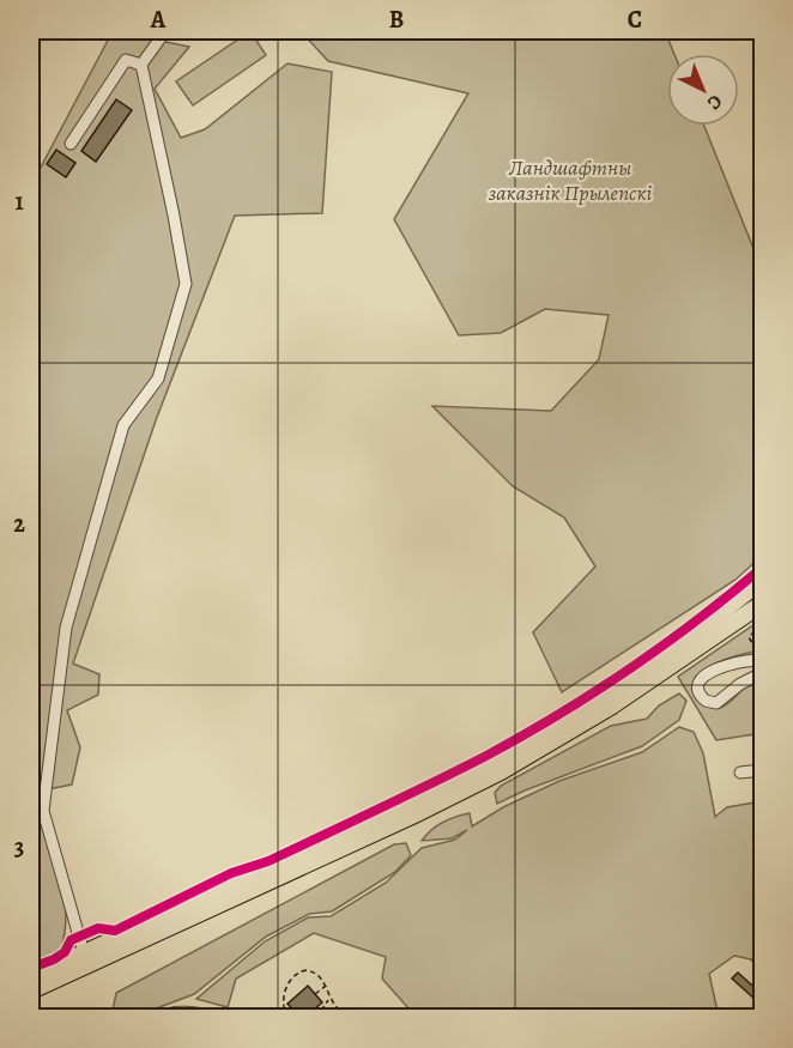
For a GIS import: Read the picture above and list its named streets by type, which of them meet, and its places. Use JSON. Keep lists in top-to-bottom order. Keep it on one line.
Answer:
{"parks":["Ландшафтны заказнік Прылепскі"],"north":"bottom right","grid":{"columns":["A","B","C"],"rows":["1","2","3"]}}
